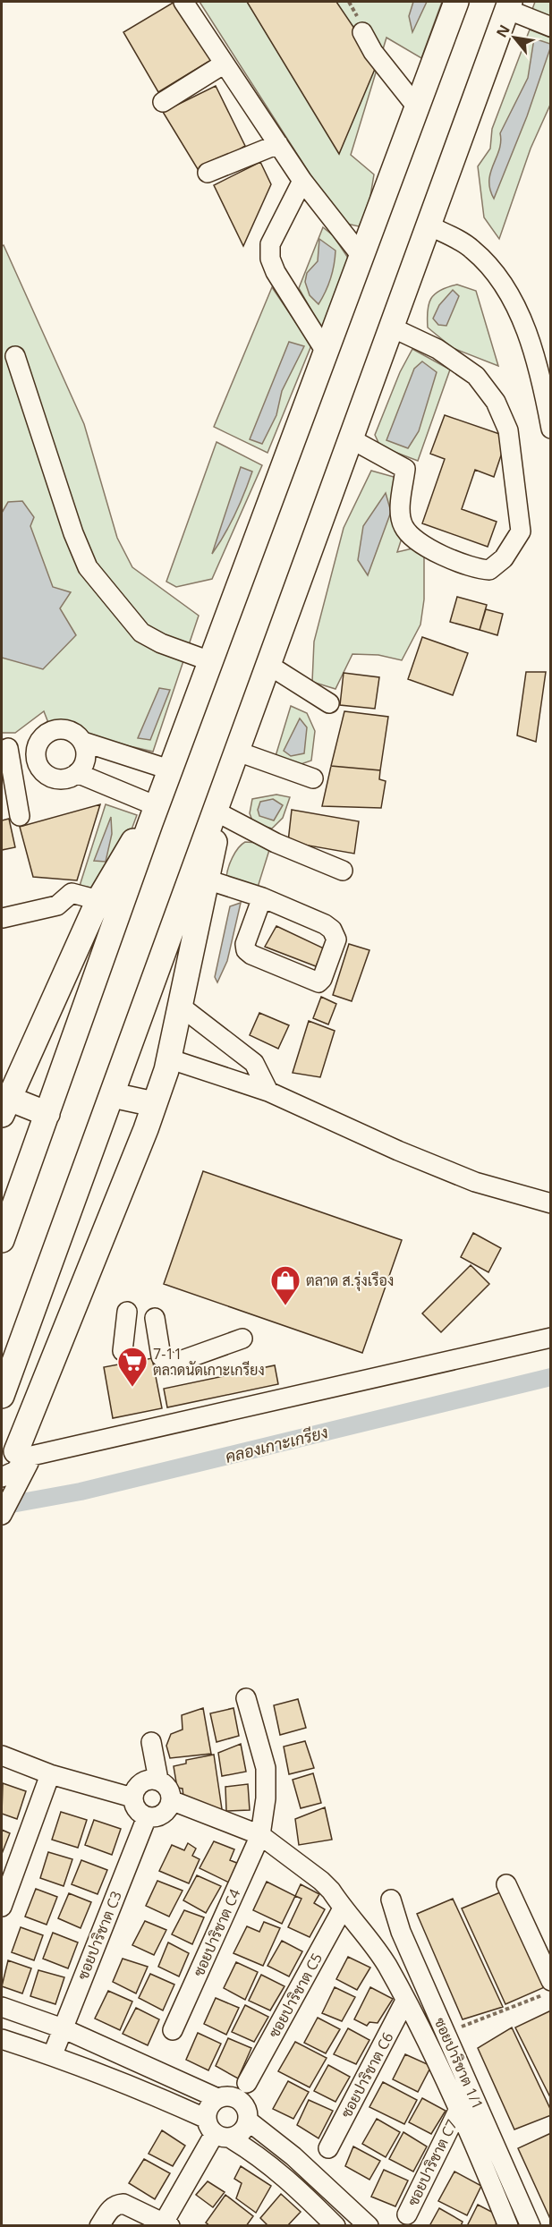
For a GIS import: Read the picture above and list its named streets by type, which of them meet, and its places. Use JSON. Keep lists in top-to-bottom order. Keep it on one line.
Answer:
{"streets":{"street":["ซอยปาริชาต C4","ซอยปาริชาต C3","ซอยปาริชาต C5","ซอยปาริชาต 1/1","ซอยปาริชาต C6","ซอยปาริชาต C7"]},"water":["คลองเกาะเกรียง"],"places":{"shop":["ตลาด ส.รุ่งเรือง"],"supermarket":["7-11 ตลาดนัดเกาะเกรียง"]},"north":"top left"}
